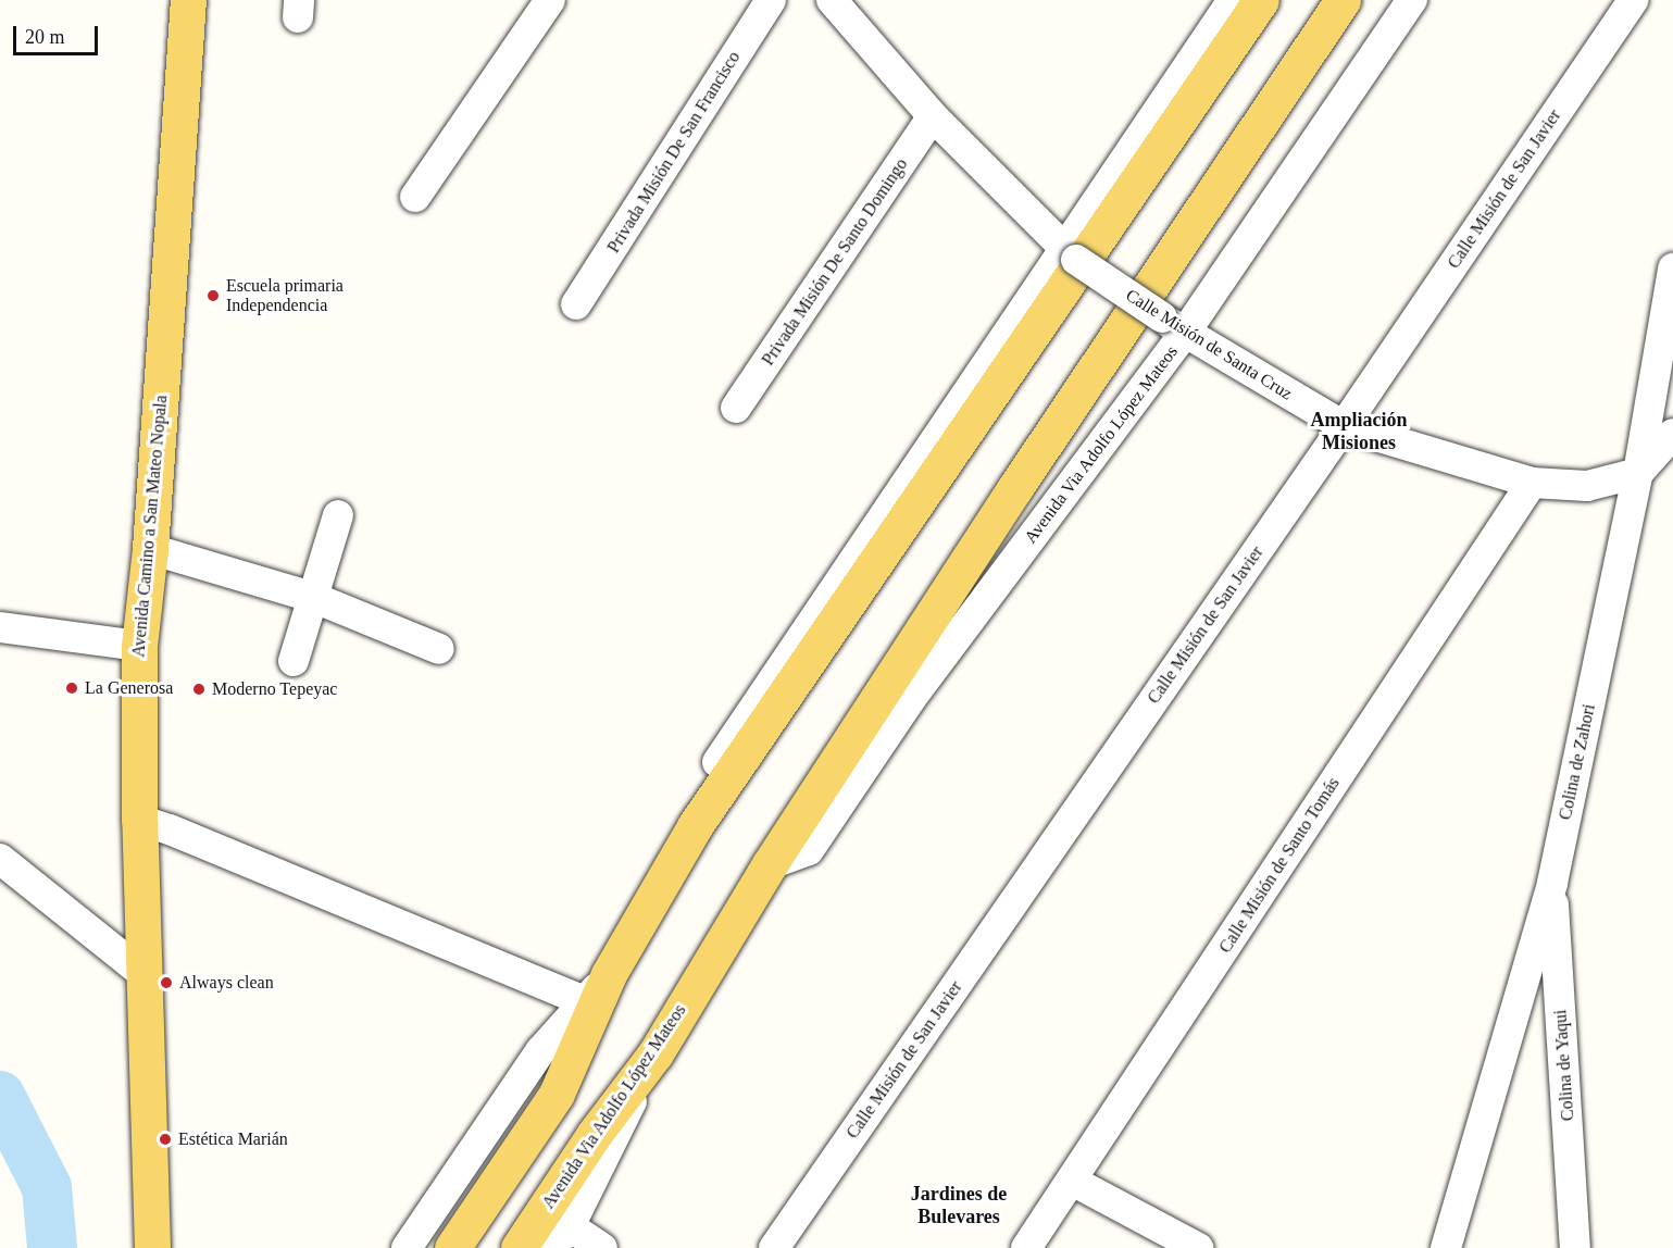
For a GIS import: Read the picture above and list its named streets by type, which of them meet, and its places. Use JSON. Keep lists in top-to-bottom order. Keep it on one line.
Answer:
{"streets":{"main road":["Avenida Via Adolfo López Mateos","Avenida Camino a San Mateo Nopala"],"street":["Privada Misión De San Francisco","Calle Misión de San Javier","Privada Misión De Santo Domingo","Calle Misión de Santa Cruz","Colina de Zahori","Calle Misión de Santo Tomás","Colina de Yaqui"]},"crossings":[["Calle Misión de San Javier","Calle Misión de Santa Cruz"],["Privada Misión De Santo Domingo","Calle Misión de Santa Cruz"],["Calle Misión de Santa Cruz","Avenida Via Adolfo López Mateos"],["Calle Misión de Santa Cruz","Colina de Zahori"],["Calle Misión de Santa Cruz","Calle Misión de Santo Tomás"],["Colina de Zahori","Colina de Yaqui"]],"districts":["Ampliación Misiones","Jardines de Bulevares"],"places":["Escuela primaria Independencia","La Generosa","Moderno Tepeyac","Always clean","Estética Marián"],"scale_bar":"20 m"}
